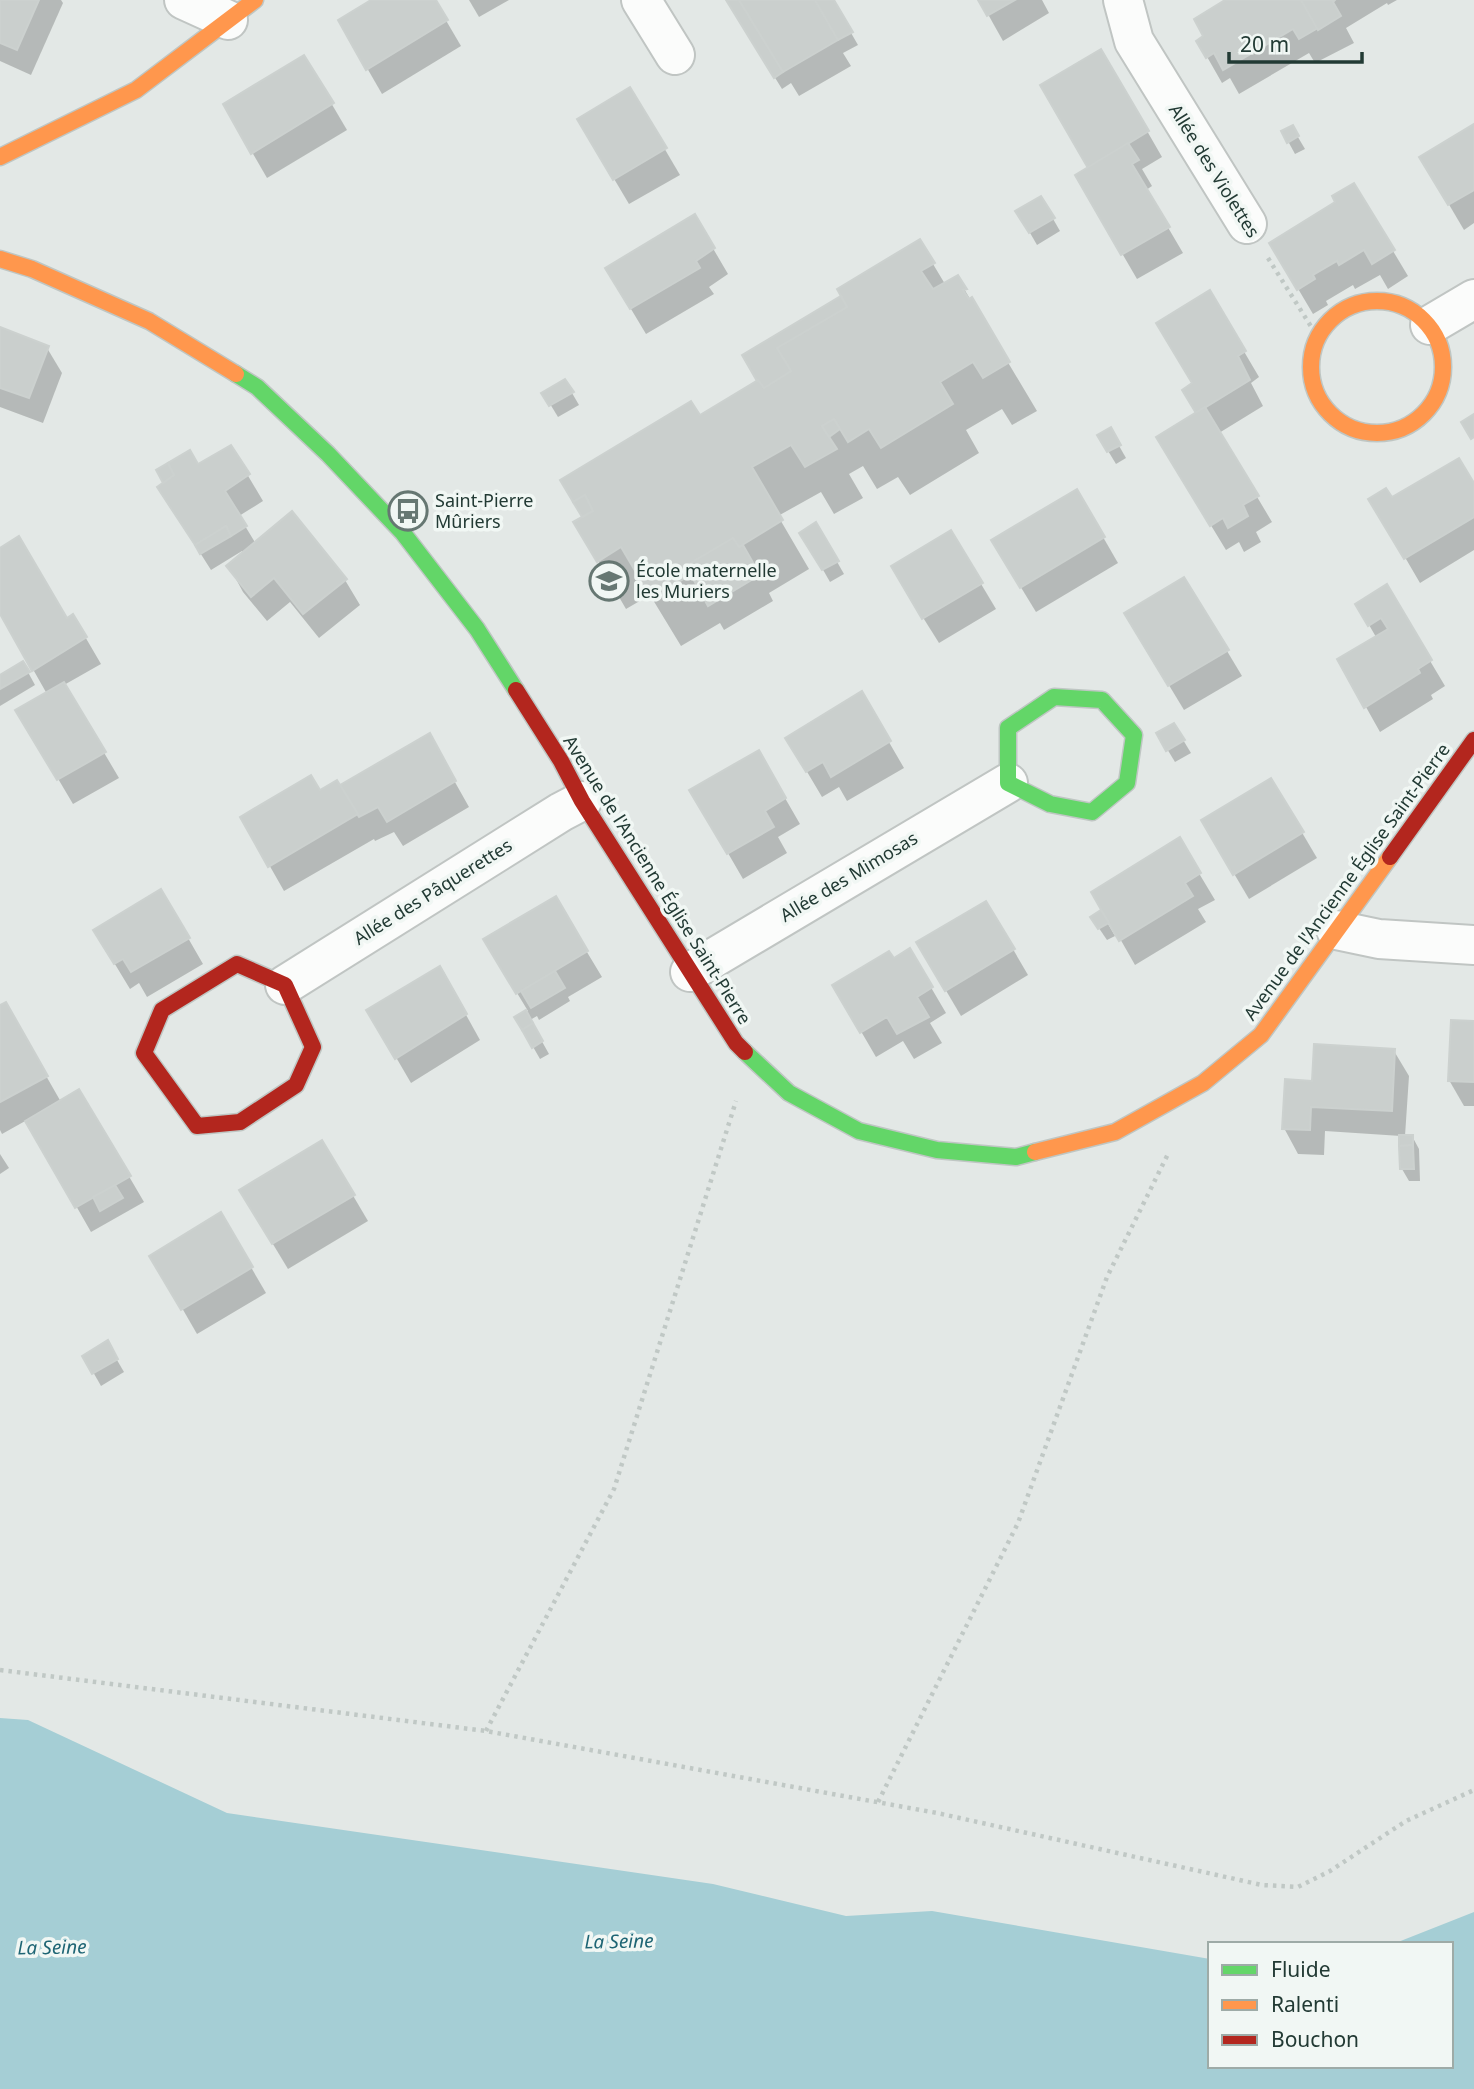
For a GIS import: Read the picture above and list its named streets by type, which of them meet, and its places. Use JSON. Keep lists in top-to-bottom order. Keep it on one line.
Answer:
{"streets":{"street":["Allée des Violettes","Allée des Mimosas","Avenue de l'Ancienne Église Saint-Pierre","Allée des Pâquerettes"]},"crossings":[["Allée des Mimosas","Avenue de l'Ancienne Église Saint-Pierre"],["Avenue de l'Ancienne Église Saint-Pierre","Allée des Pâquerettes"]],"water":["La Seine"],"places":{"bus stop":["Saint-Pierre Mûriers"],"school or university":["École maternelle les Muriers"]},"legend":["Fluide","Ralenti","Bouchon"],"scale_bar":"20 m"}
